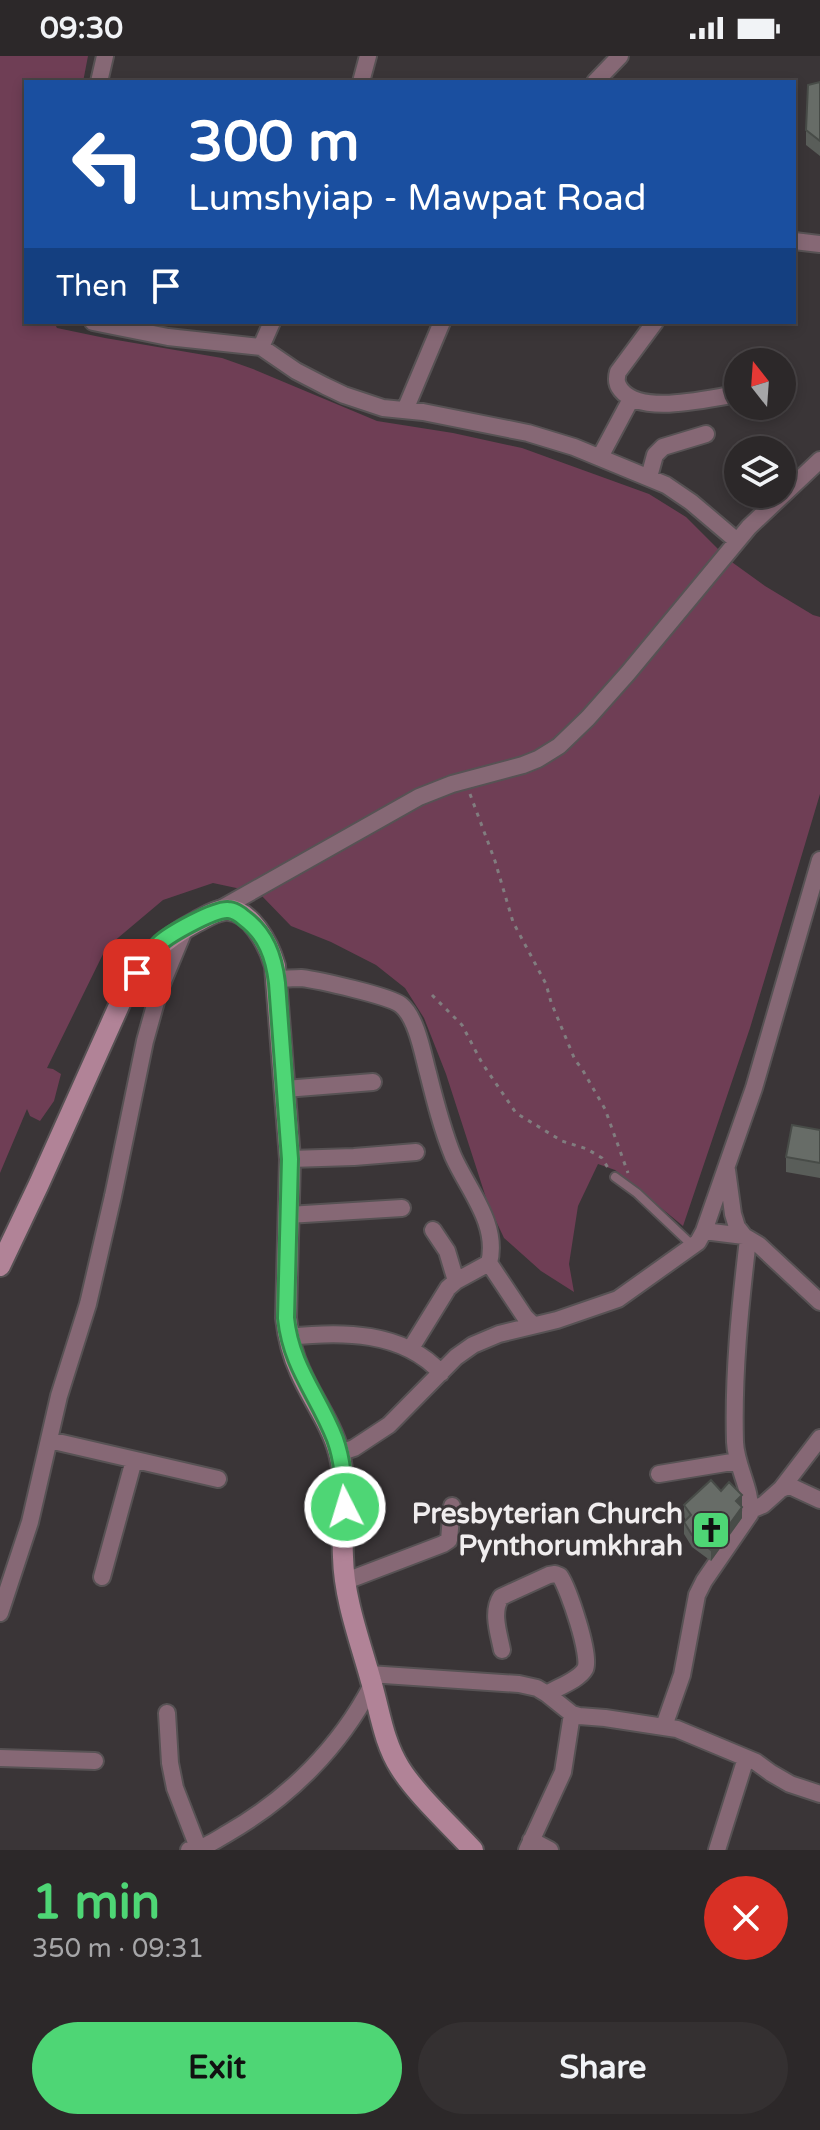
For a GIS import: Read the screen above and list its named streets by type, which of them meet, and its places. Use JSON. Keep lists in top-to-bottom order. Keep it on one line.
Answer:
{"places":{"church":["Presbyterian Church Pynthorumkhrah"]},"north":"top","page":{"status":"09:30","turn":["300 m","Lumshyiap - Mawpat Road"],"then":"Then","heading":["1 min","350 m · 09:31"],"buttons":["Exit","Share"]}}
